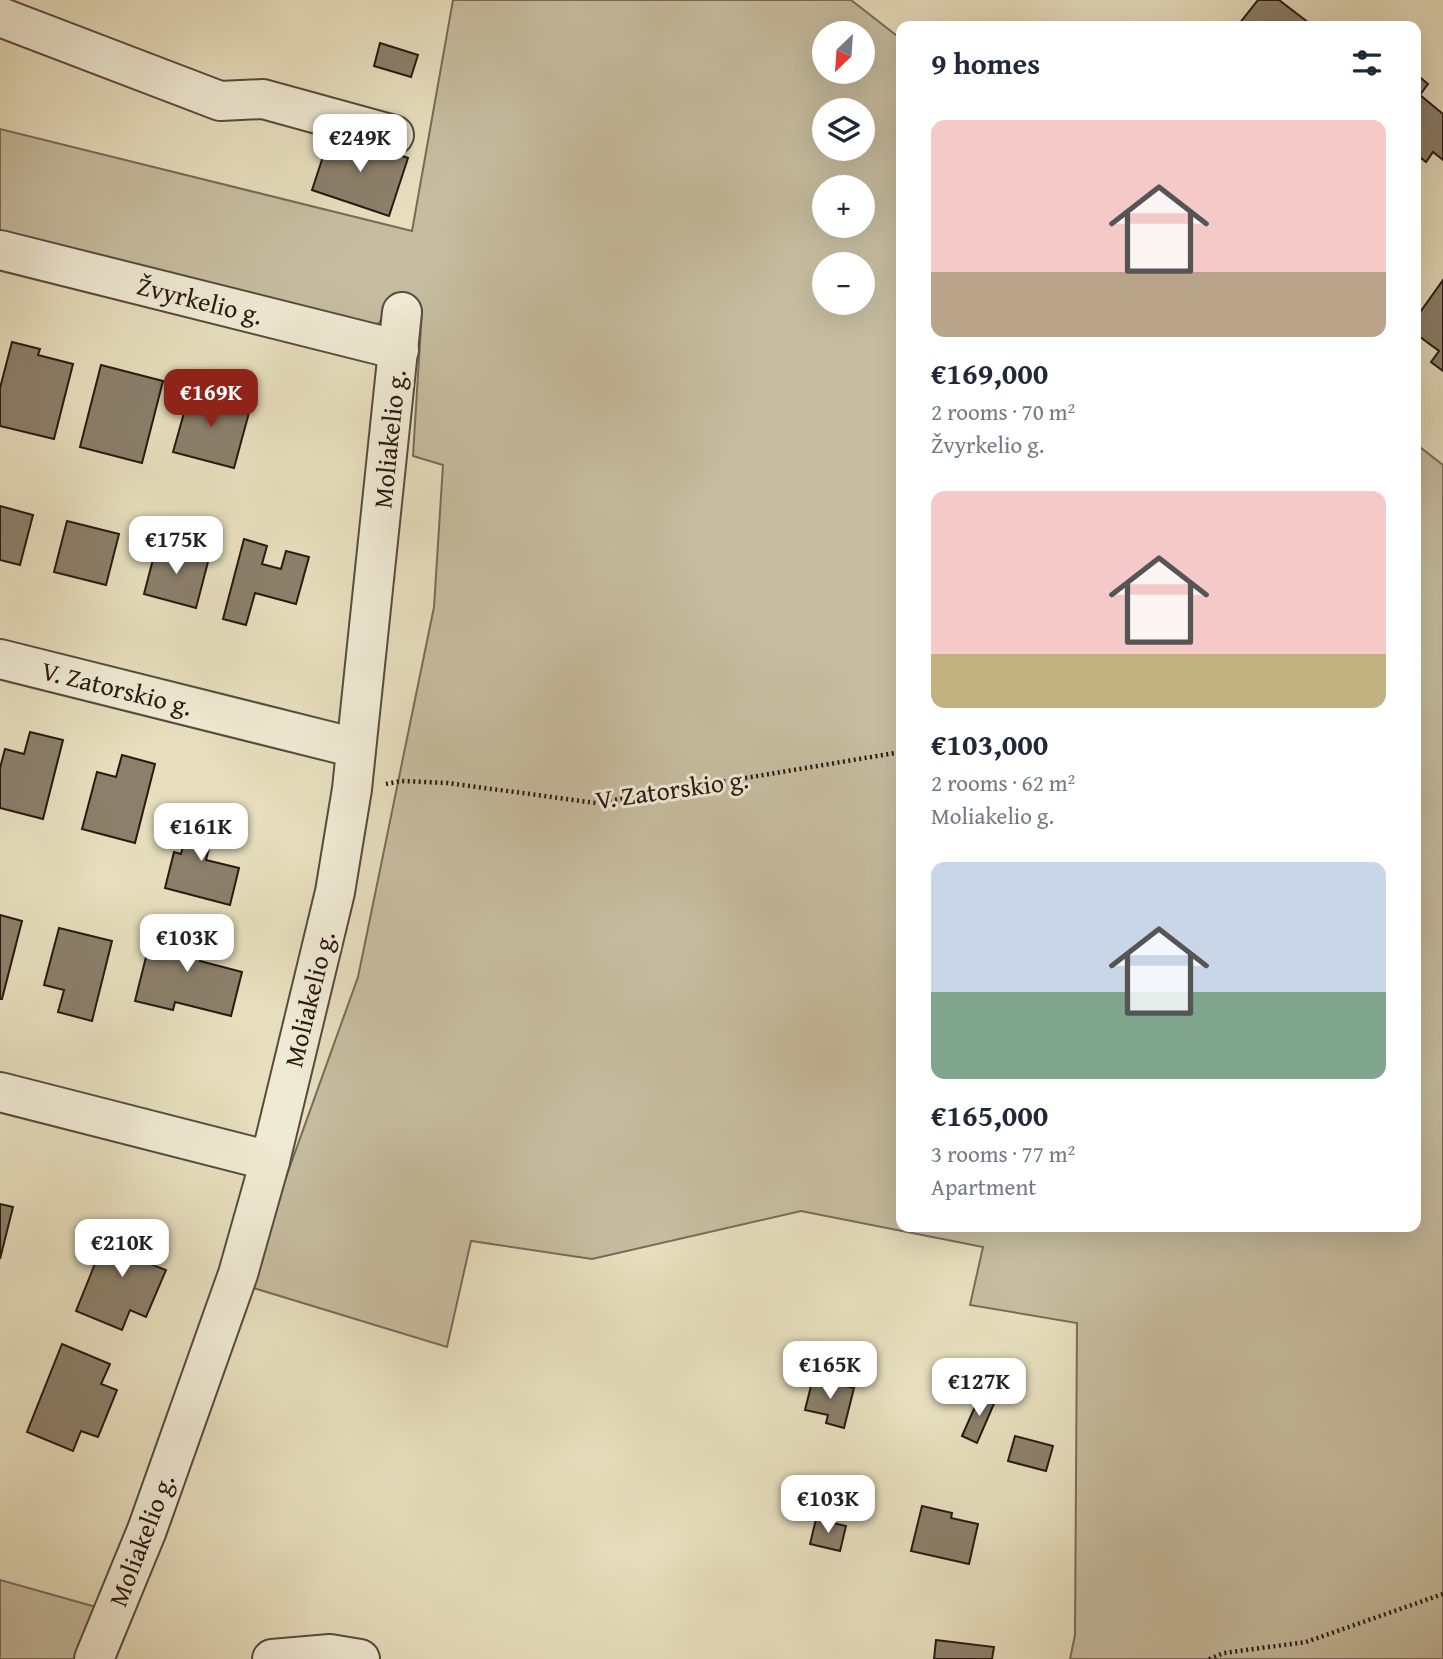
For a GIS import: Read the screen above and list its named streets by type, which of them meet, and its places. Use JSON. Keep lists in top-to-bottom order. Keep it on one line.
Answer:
{"streets":{"street":["Žvyrkelio g.","Moliakelio g.","V. Zatorskio g."]},"crossings":[["Žvyrkelio g.","Moliakelio g."],["Moliakelio g.","V. Zatorskio g."]],"north":"bottom left","page":{"map_buttons":["+","−"],"heading":"9 homes","list":[{"name":"€169,000","note":"2 rooms · 70 m² · Žvyrkelio g."},{"name":"€103,000","note":"2 rooms · 62 m² · Moliakelio g."},{"name":"€165,000","note":"3 rooms · 77 m² · Apartment"}],"price":["€249K","€169K","€175K","€161K","€103K","€210K","€165K","€127K","€103K"]}}
